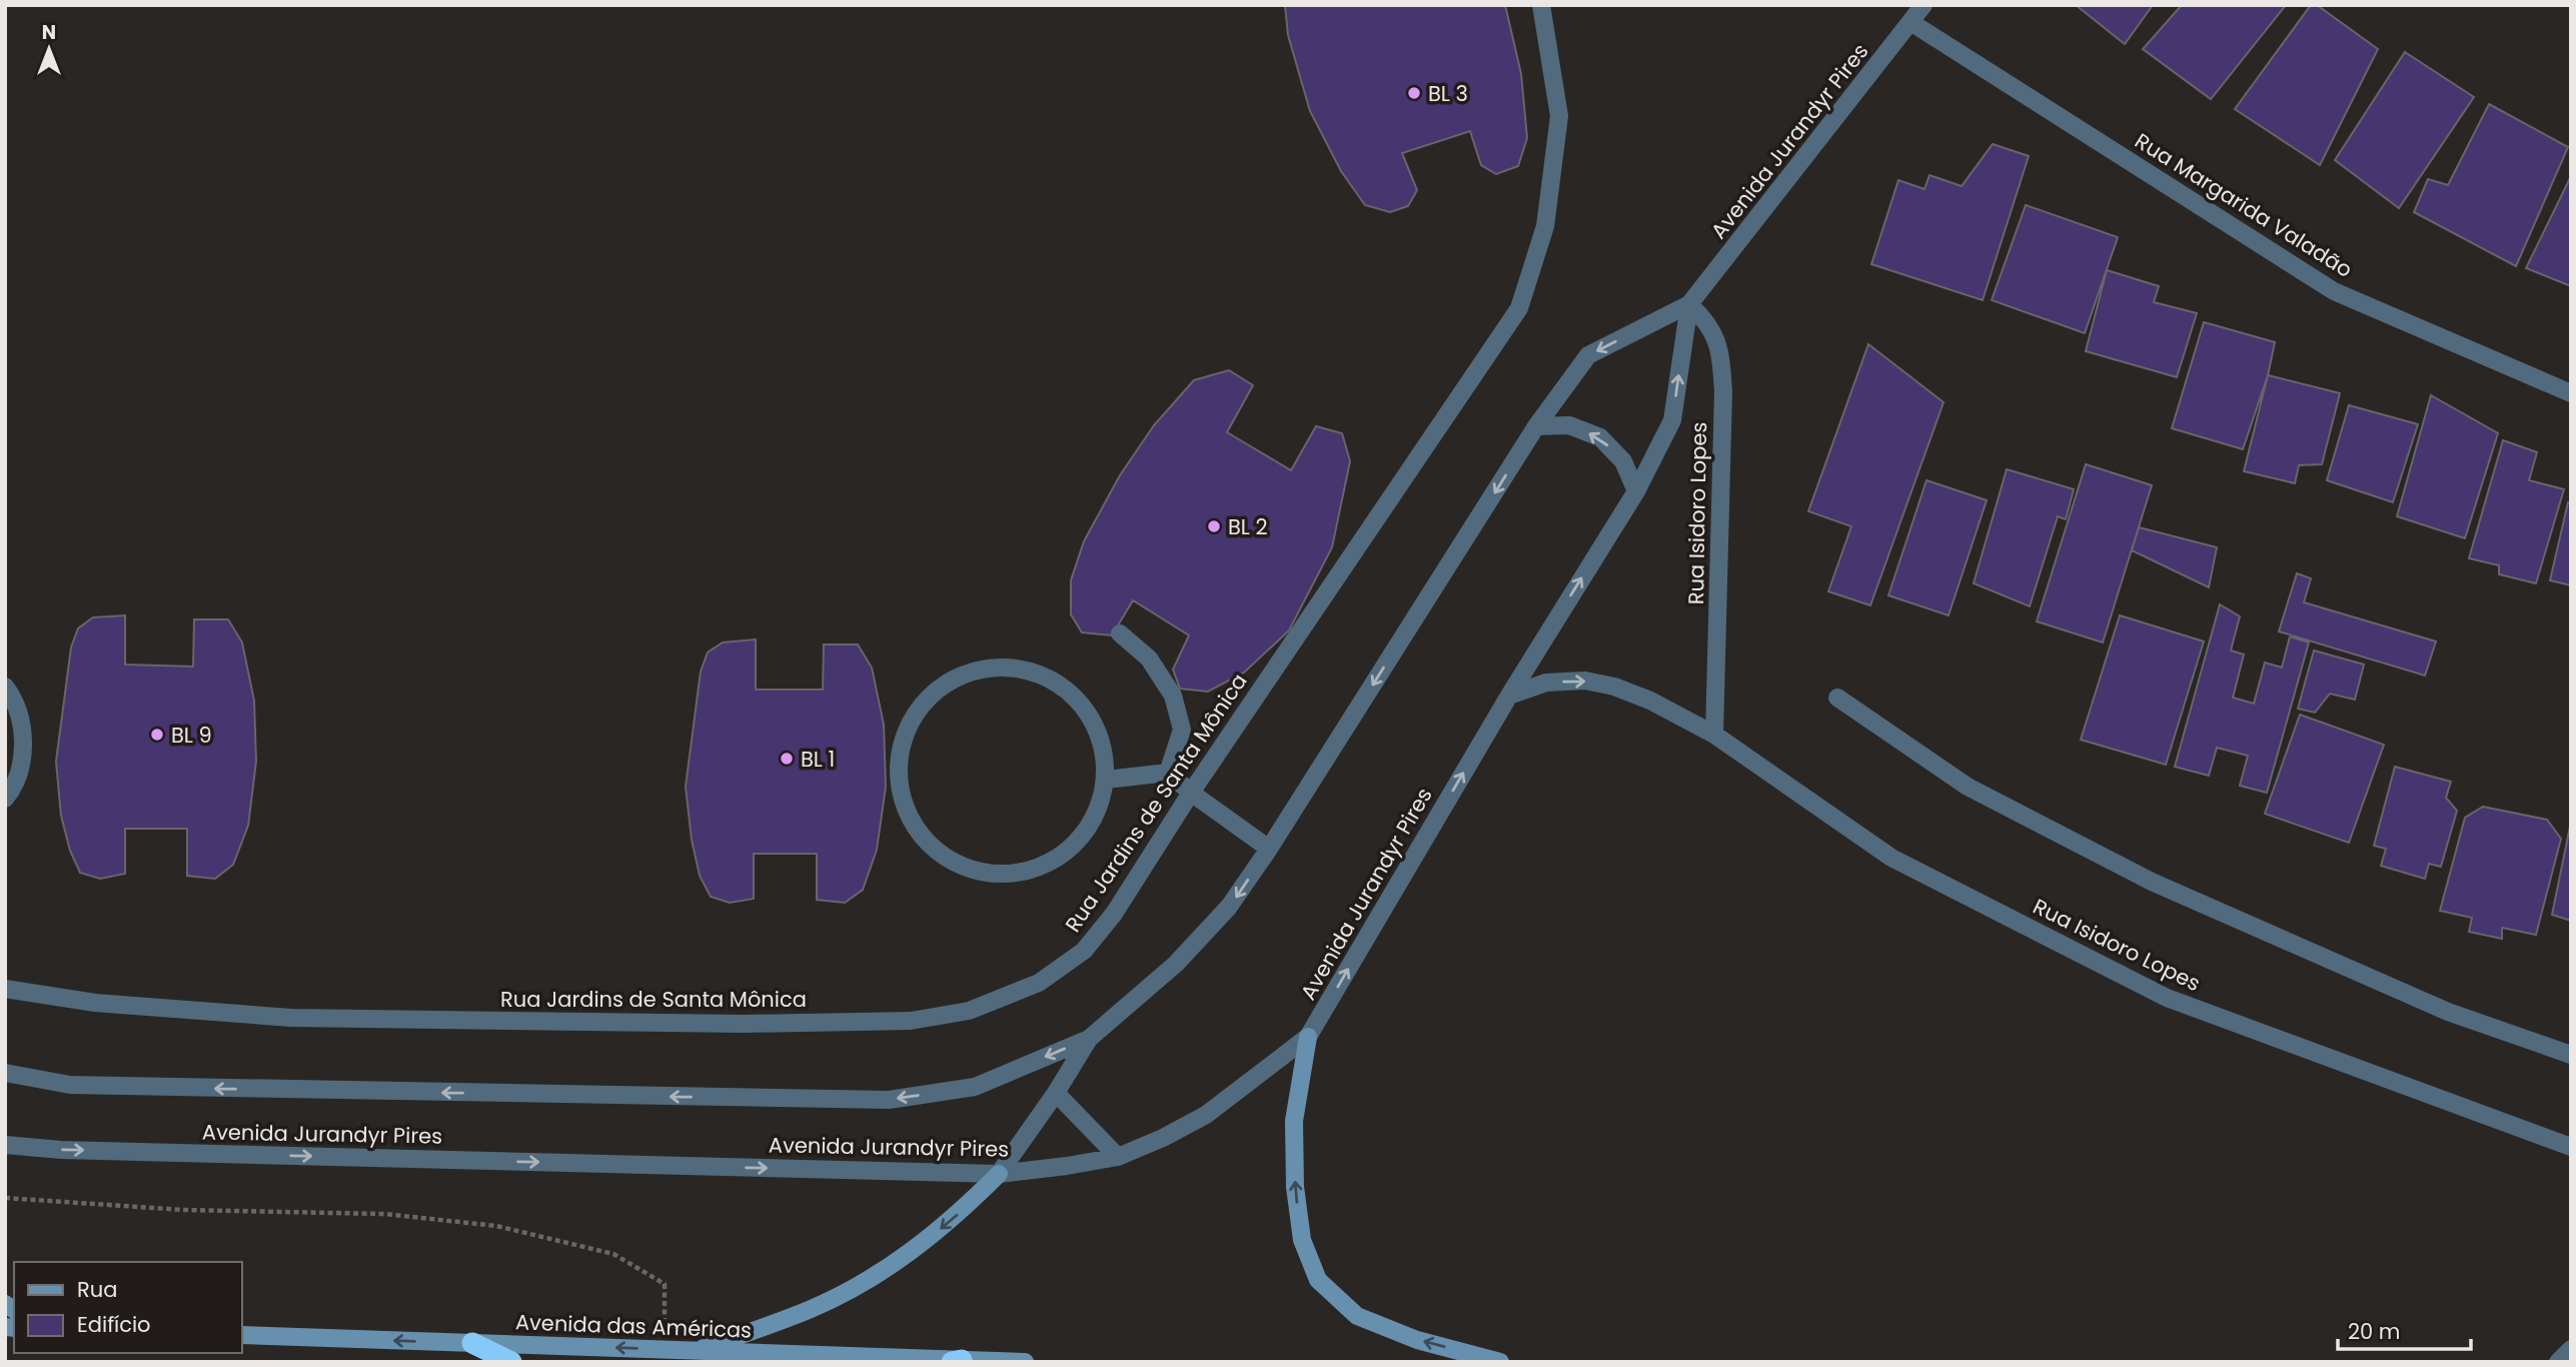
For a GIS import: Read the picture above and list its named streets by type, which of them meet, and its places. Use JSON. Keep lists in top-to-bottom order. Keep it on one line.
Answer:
{"streets":{"main road":["Avenida das Américas"],"street":["Avenida Jurandyr Pires","Rua Margarida Valadão","Rua Isidoro Lopes","Rua Jardins de Santa Mônica"]},"crossings":[["Avenida Jurandyr Pires","Rua Margarida Valadão"],["Avenida Jurandyr Pires","Rua Isidoro Lopes"]],"one_way":["Avenida das Américas"],"places":["BL 3","BL 2","BL 9","BL 1"],"legend":["Rua","Edifício"],"scale_bar":"20 m","north":"top"}
